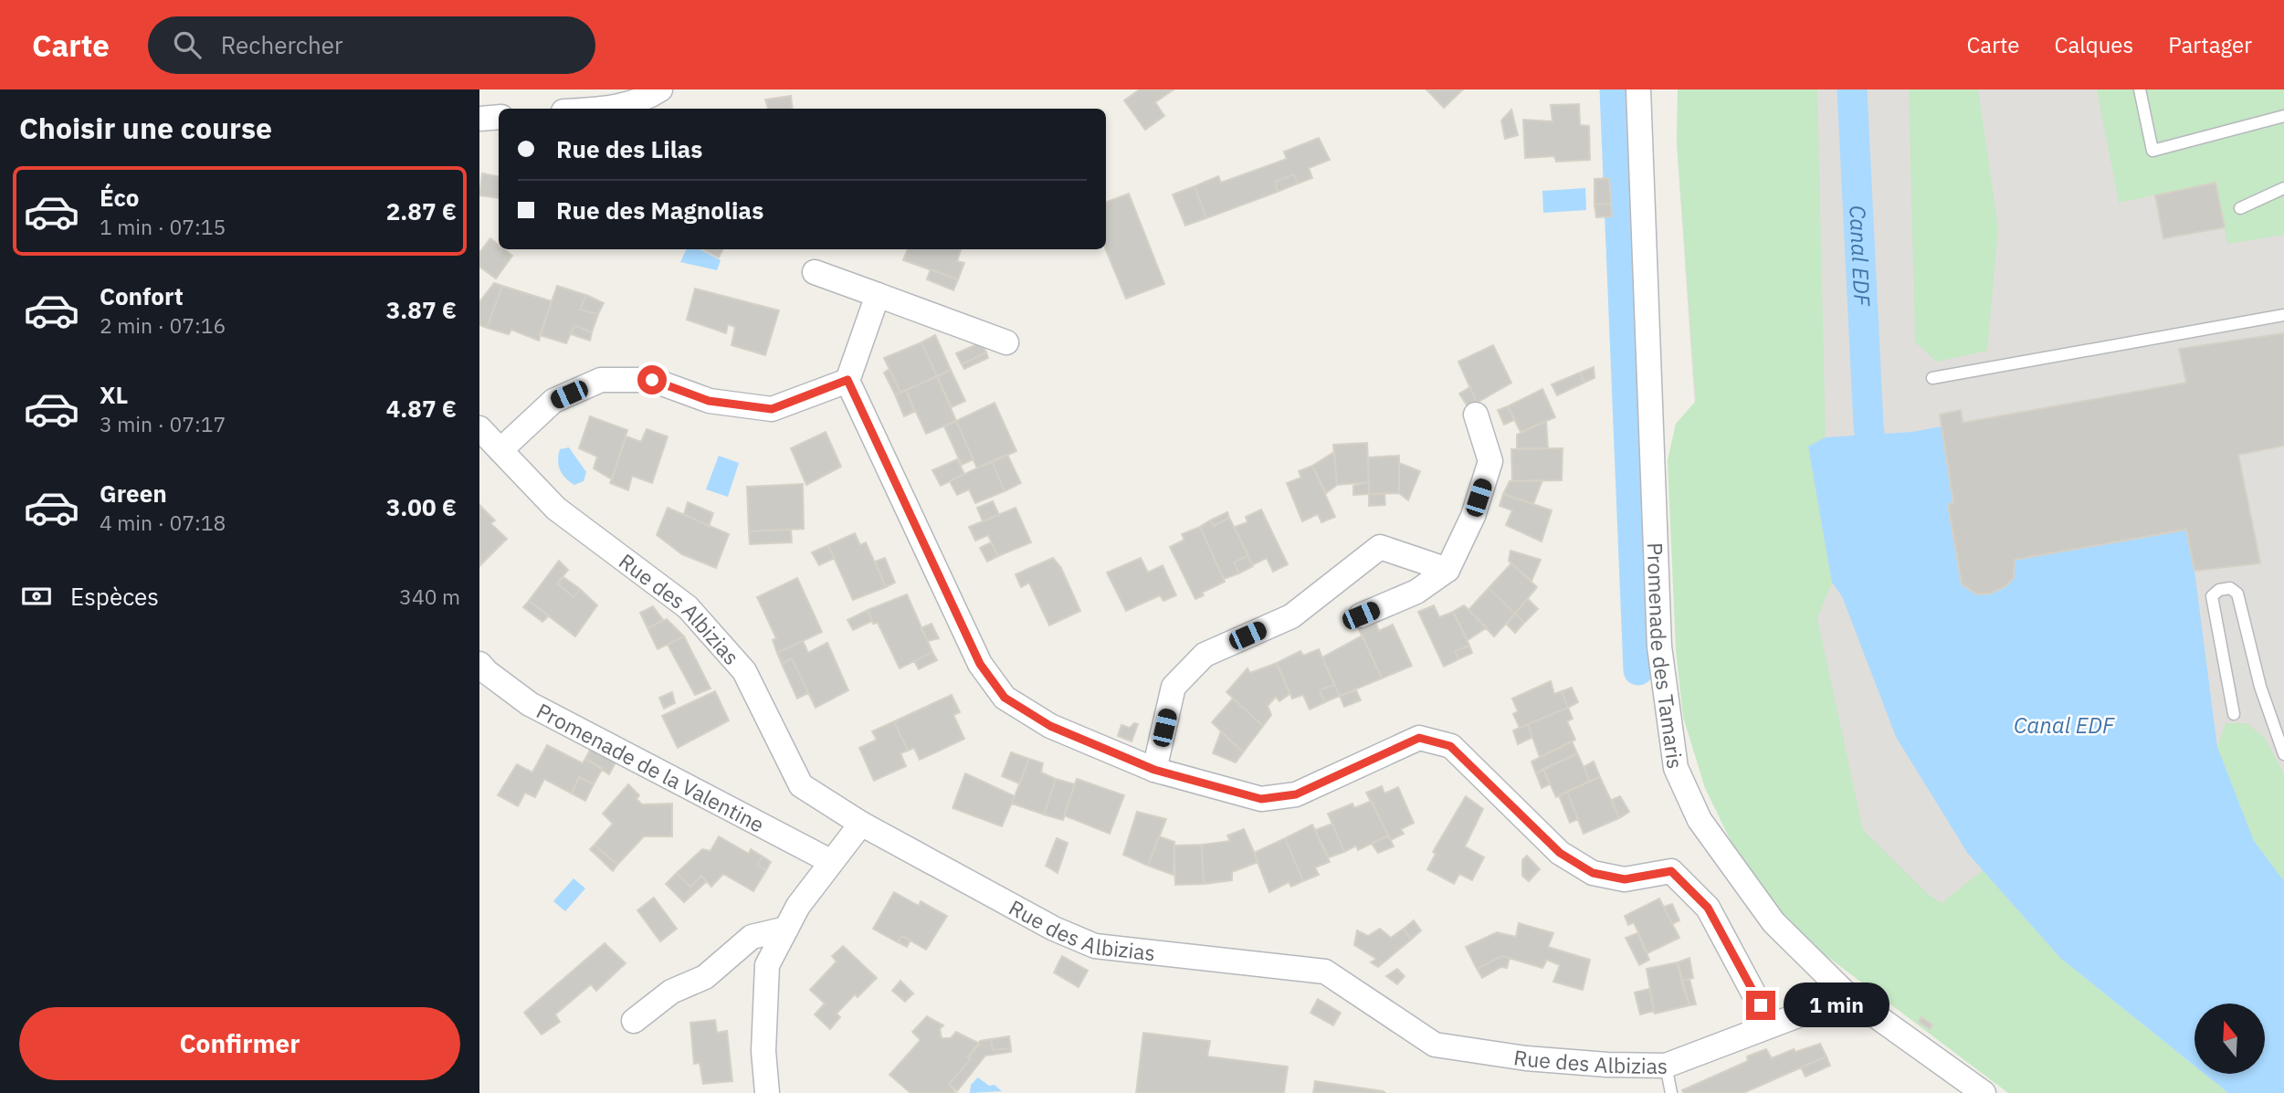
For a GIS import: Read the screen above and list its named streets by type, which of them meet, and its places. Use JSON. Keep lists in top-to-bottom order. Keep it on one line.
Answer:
{"streets":{"street":["Rue des Albizias","Promenade des Tamaris","Promenade de la Valentine"]},"crossings":[["Rue des Albizias","Promenade des Tamaris"]],"water":["Canal EDF"],"north":"top","page":{"header":"Carte","search":"Rechercher","nav":["Carte","Calques","Partager"],"heading":"Choisir une course","banner":["Rue des Lilas","Rue des Magnolias"],"list":[{"name":"Éco","note":"1 min · 07:15","value":"2.87 €"},{"name":"Confort","note":"2 min · 07:16","value":"3.87 €"},{"name":"XL","note":"3 min · 07:17","value":"4.87 €"},{"name":"Green","note":"4 min · 07:18","value":"3.00 €"}],"pay":["Espèces","340 m"],"bubble":"1 min","buttons":"Confirmer"}}
